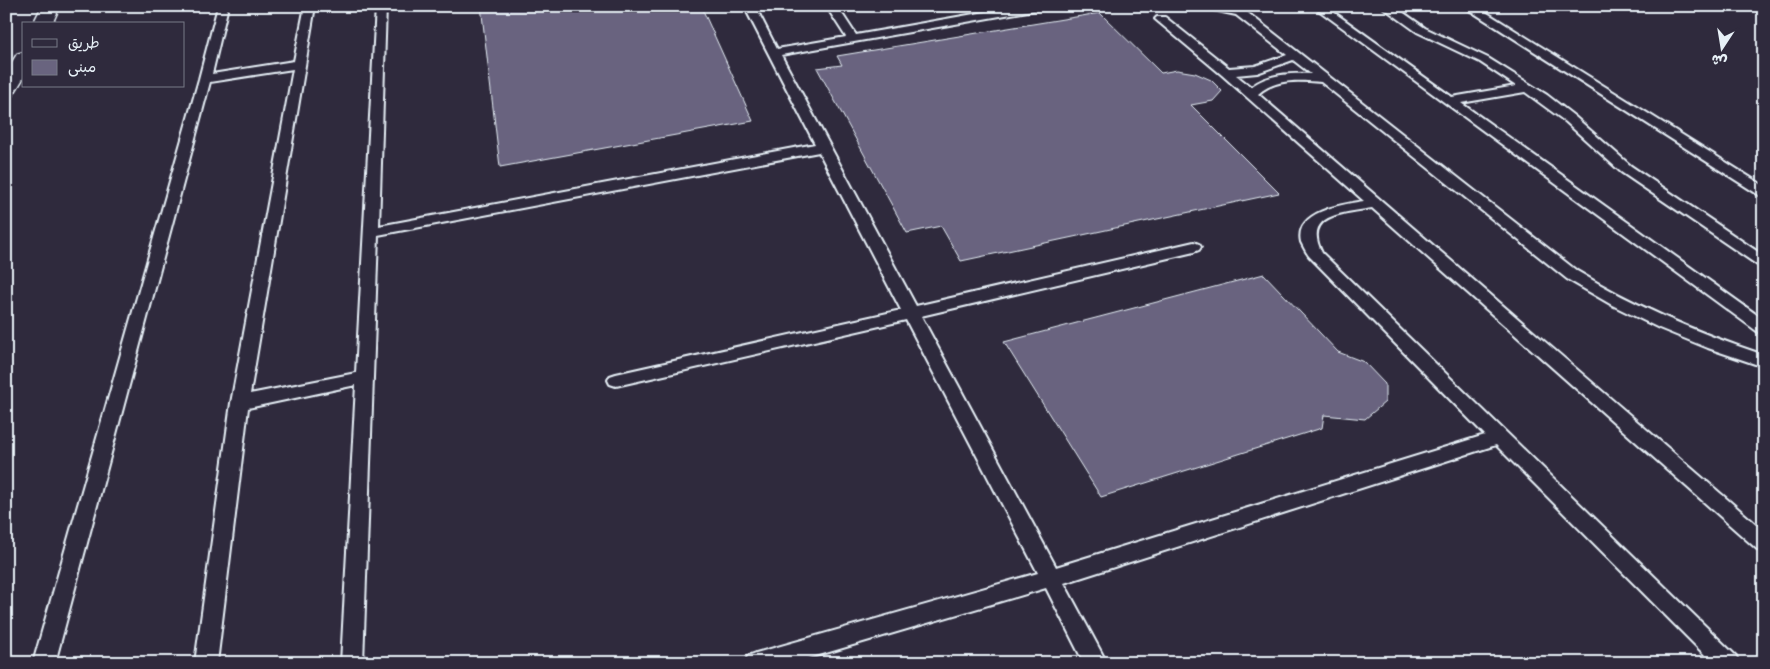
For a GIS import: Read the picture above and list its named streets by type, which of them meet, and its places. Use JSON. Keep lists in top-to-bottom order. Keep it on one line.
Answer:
{"legend":["طريق","مبنى"],"north":"bottom"}
